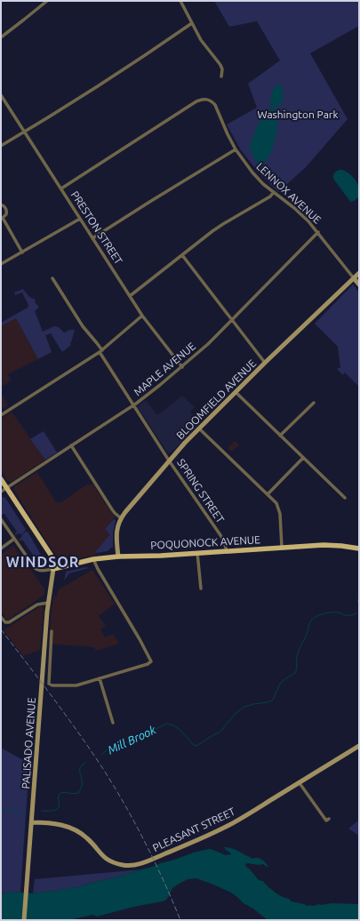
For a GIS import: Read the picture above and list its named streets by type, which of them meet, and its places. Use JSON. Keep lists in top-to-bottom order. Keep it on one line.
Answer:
{"streets":{"main road":["BLOOMFIELD AVENUE","POQUONOCK AVENUE","PALISADO AVENUE","PLEASANT STREET"],"street":["LENNOX AVENUE","PRESTON STREET","MAPLE AVENUE","SPRING STREET"]},"crossings":[["LENNOX AVENUE","PRESTON STREET"],["LENNOX AVENUE","MAPLE AVENUE"],["LENNOX AVENUE","BLOOMFIELD AVENUE"],["PRESTON STREET","MAPLE AVENUE"],["MAPLE AVENUE","SPRING STREET"],["BLOOMFIELD AVENUE","SPRING STREET"],["BLOOMFIELD AVENUE","POQUONOCK AVENUE"],["SPRING STREET","POQUONOCK AVENUE"],["POQUONOCK AVENUE","PALISADO AVENUE"],["PALISADO AVENUE","PLEASANT STREET"]],"districts":["WINDSOR"],"water":["Mill Brook"],"parks":["Washington Park"]}
